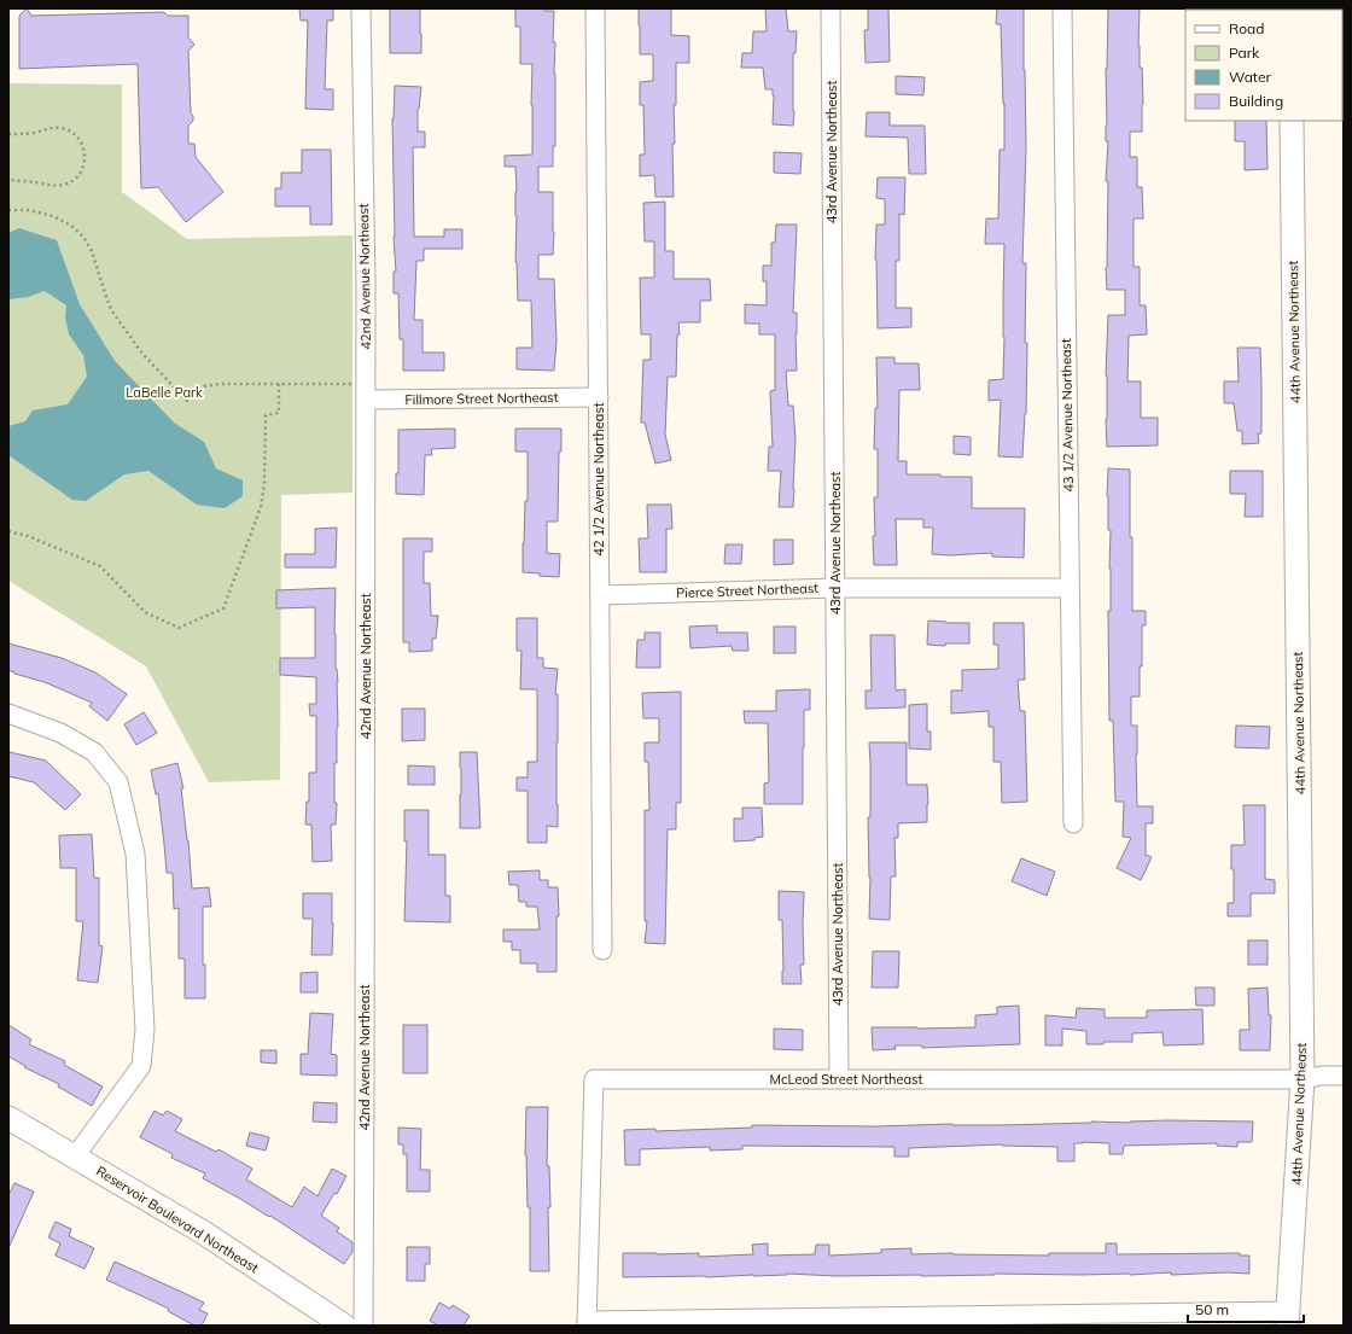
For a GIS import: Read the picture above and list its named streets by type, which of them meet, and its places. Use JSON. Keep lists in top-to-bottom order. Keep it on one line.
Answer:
{"streets":{"street":["43rd Avenue Northeast","42nd Avenue Northeast","44th Avenue Northeast","Fillmore Street Northeast","43 1/2 Avenue Northeast","42 1/2 Avenue Northeast","Pierce Street Northeast","McLeod Street Northeast","Reservoir Boulevard Northeast"]},"crossings":[["43rd Avenue Northeast","Pierce Street Northeast"],["43rd Avenue Northeast","McLeod Street Northeast"],["42nd Avenue Northeast","Fillmore Street Northeast"],["44th Avenue Northeast","McLeod Street Northeast"],["Fillmore Street Northeast","42 1/2 Avenue Northeast"],["43 1/2 Avenue Northeast","Pierce Street Northeast"],["42 1/2 Avenue Northeast","Pierce Street Northeast"]],"parks":["LaBelle Park"],"legend":["Road","Park","Water","Building"],"scale_bar":"50 m"}
